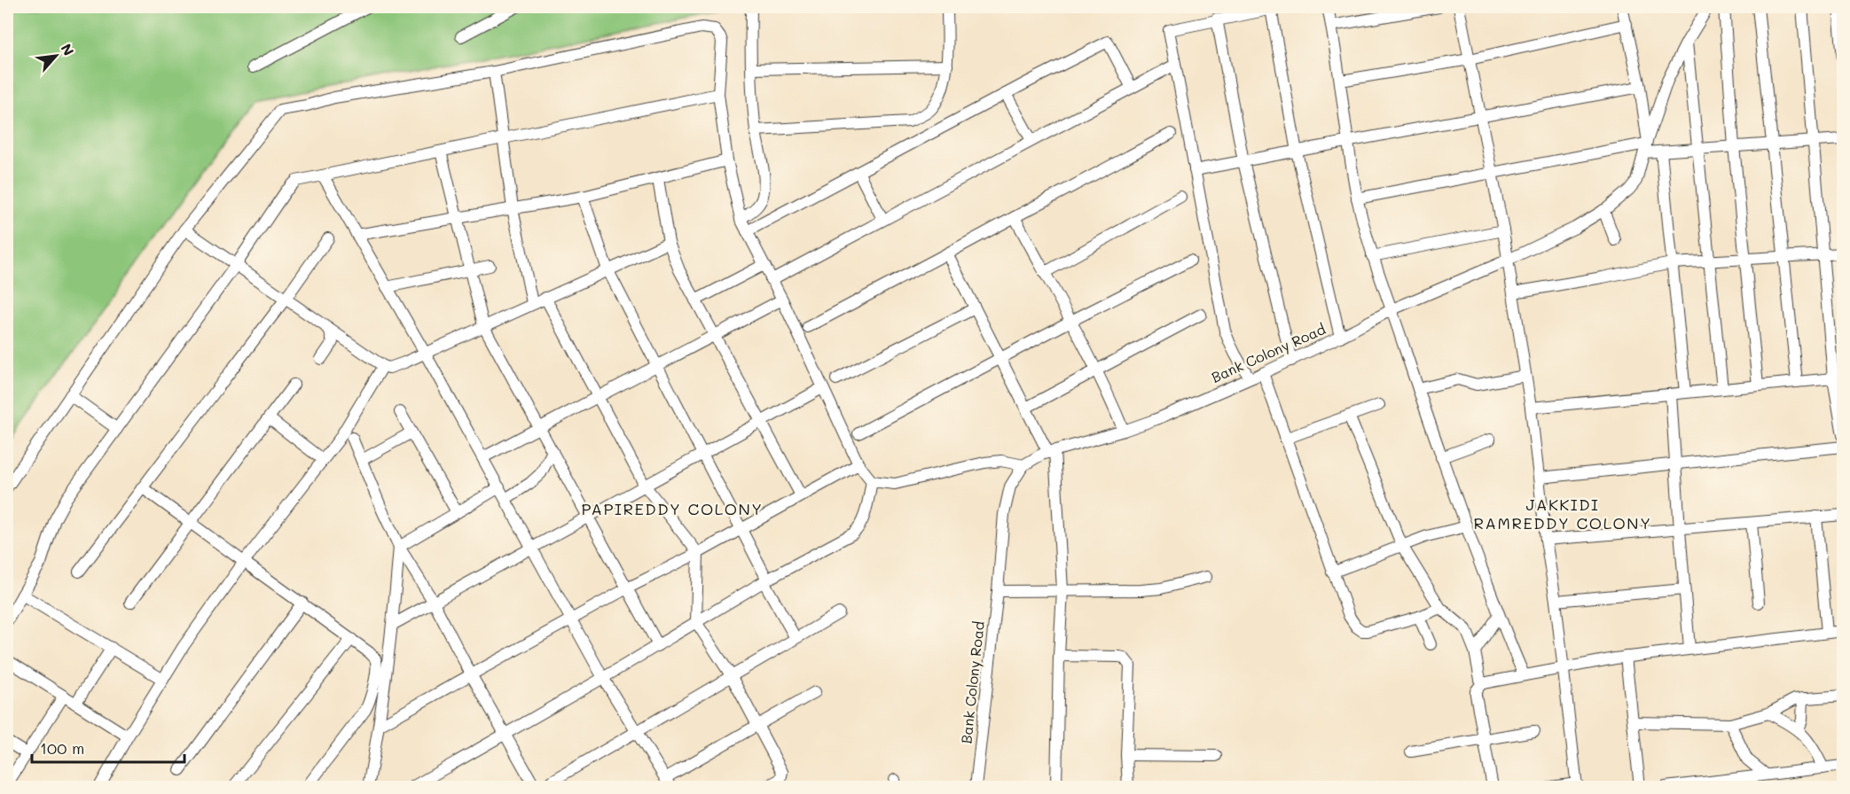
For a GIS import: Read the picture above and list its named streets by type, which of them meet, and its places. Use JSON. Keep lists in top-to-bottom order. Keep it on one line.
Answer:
{"streets":{"street":["Bank Colony Road"]},"districts":["JAKKIDI RAMREDDY COLONY","PAPIREDDY COLONY"],"scale_bar":"100 m","north":"top right"}
